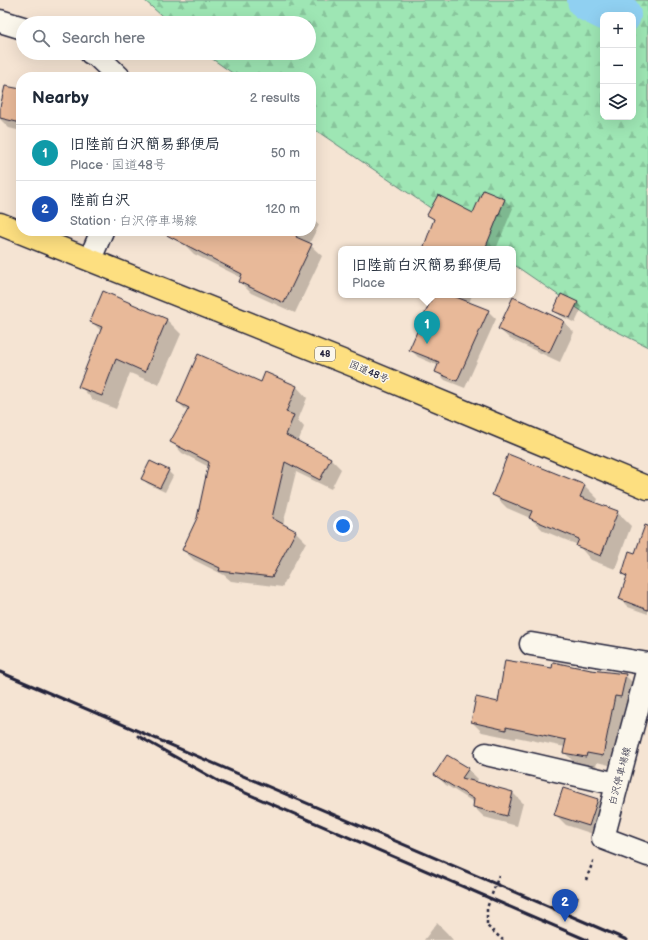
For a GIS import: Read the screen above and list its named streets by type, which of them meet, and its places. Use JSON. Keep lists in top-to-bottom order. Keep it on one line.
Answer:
{"streets":{"highway":["48","国道48号"],"street":["白沢停車場線"]},"page":{"map_buttons":["+","−"],"search":"Search here","heading":["Nearby","2 results"],"list":[{"mark":"1","name":"旧陸前白沢簡易郵便局","note":"Place · 国道48号","value":"50 m"},{"mark":"2","name":"陸前白沢","note":"Station · 白沢停車場線","value":"120 m"}],"popup":["旧陸前白沢簡易郵便局","Place"],"pins":["1","2"]}}
